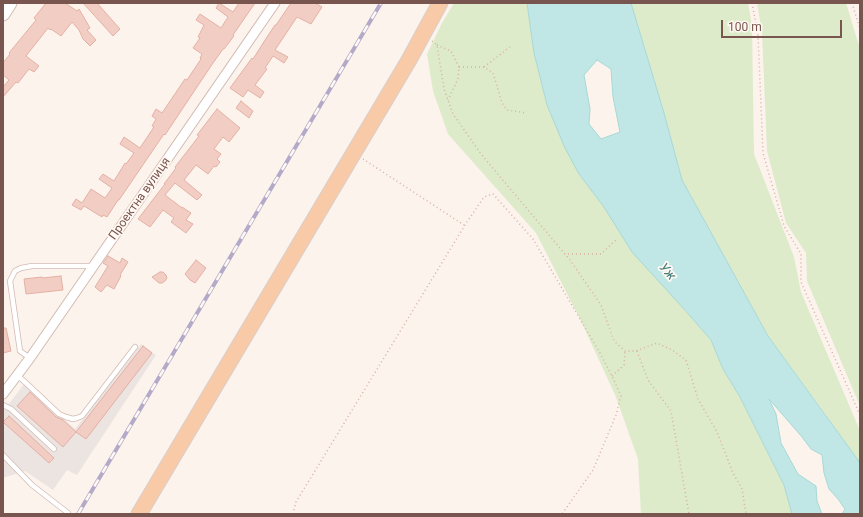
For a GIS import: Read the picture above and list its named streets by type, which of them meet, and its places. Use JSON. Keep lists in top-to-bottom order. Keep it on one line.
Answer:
{"streets":{"street":["Проектна вулиця"]},"water":["Уж"],"scale_bar":"100 m"}
